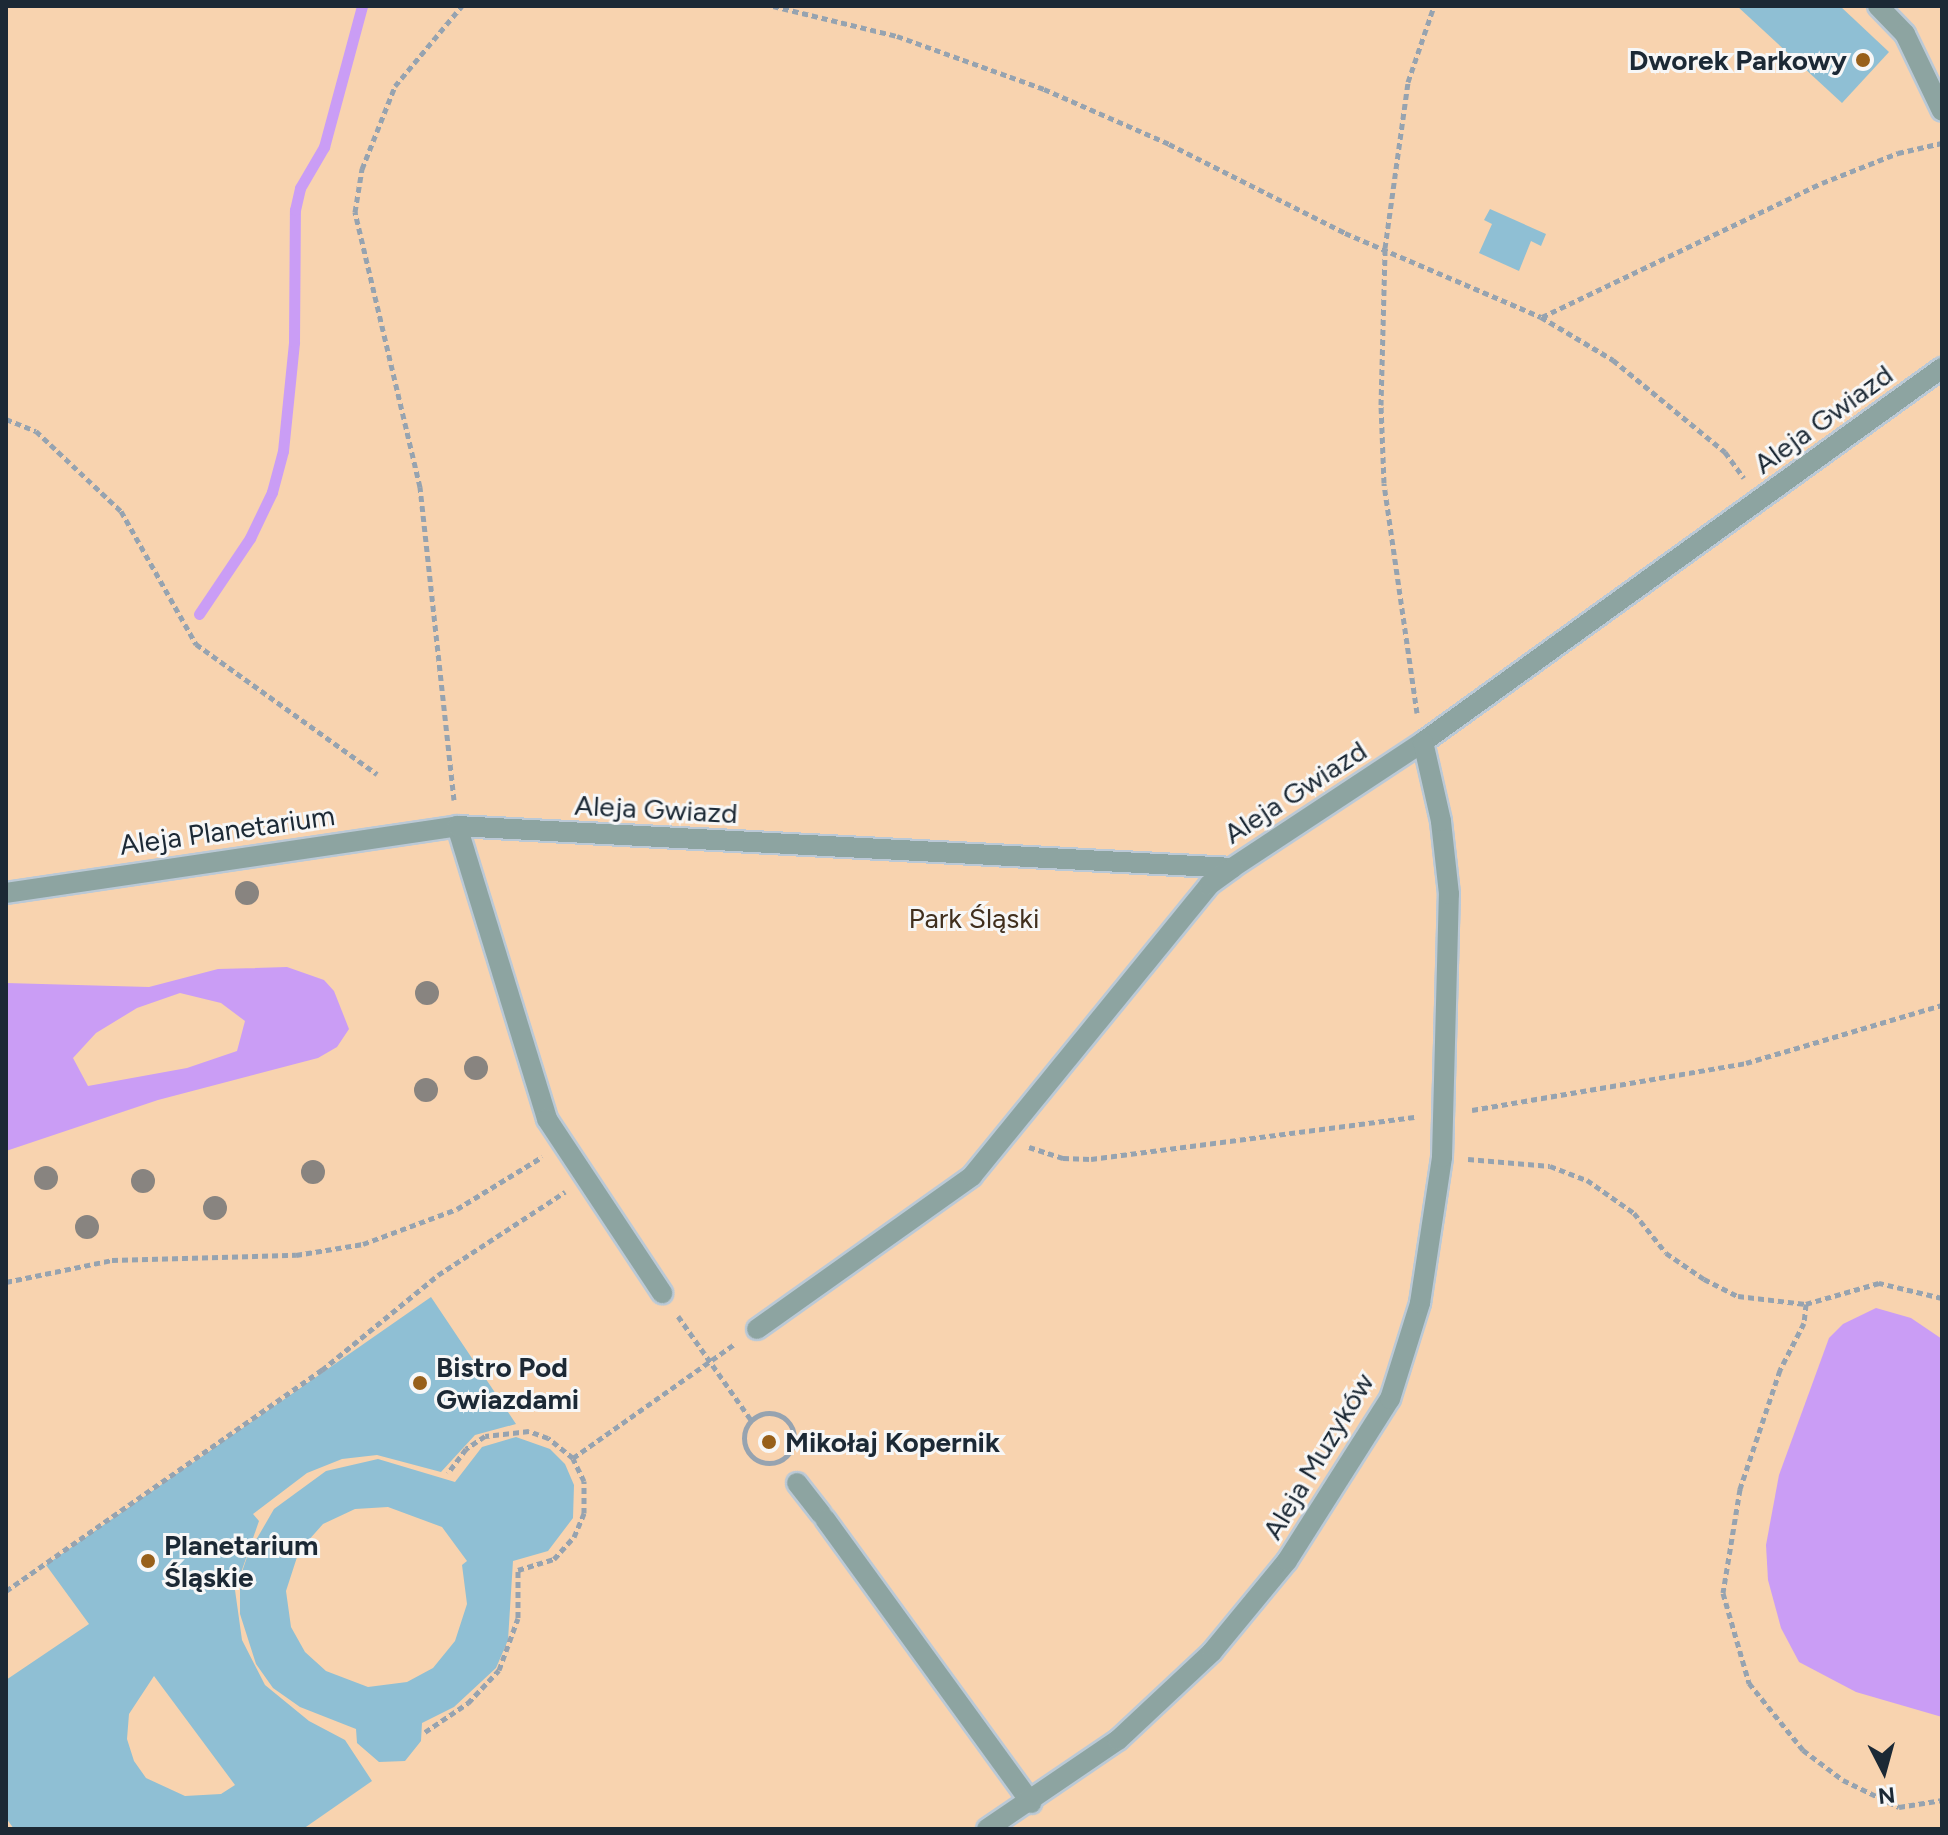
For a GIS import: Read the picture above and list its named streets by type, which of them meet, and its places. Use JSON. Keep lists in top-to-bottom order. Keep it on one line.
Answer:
{"streets":{"street":["Aleja Gwiazd","Aleja Planetarium","Aleja Muzyków"]},"crossings":[["Aleja Gwiazd","Aleja Planetarium"],["Aleja Gwiazd","Aleja Muzyków"]],"parks":["Park Śląski"],"places":["Dworek Parkowy","Bistro Pod Gwiazdami","Mikołaj Kopernik","Planetarium Śląskie"],"north":"bottom"}
